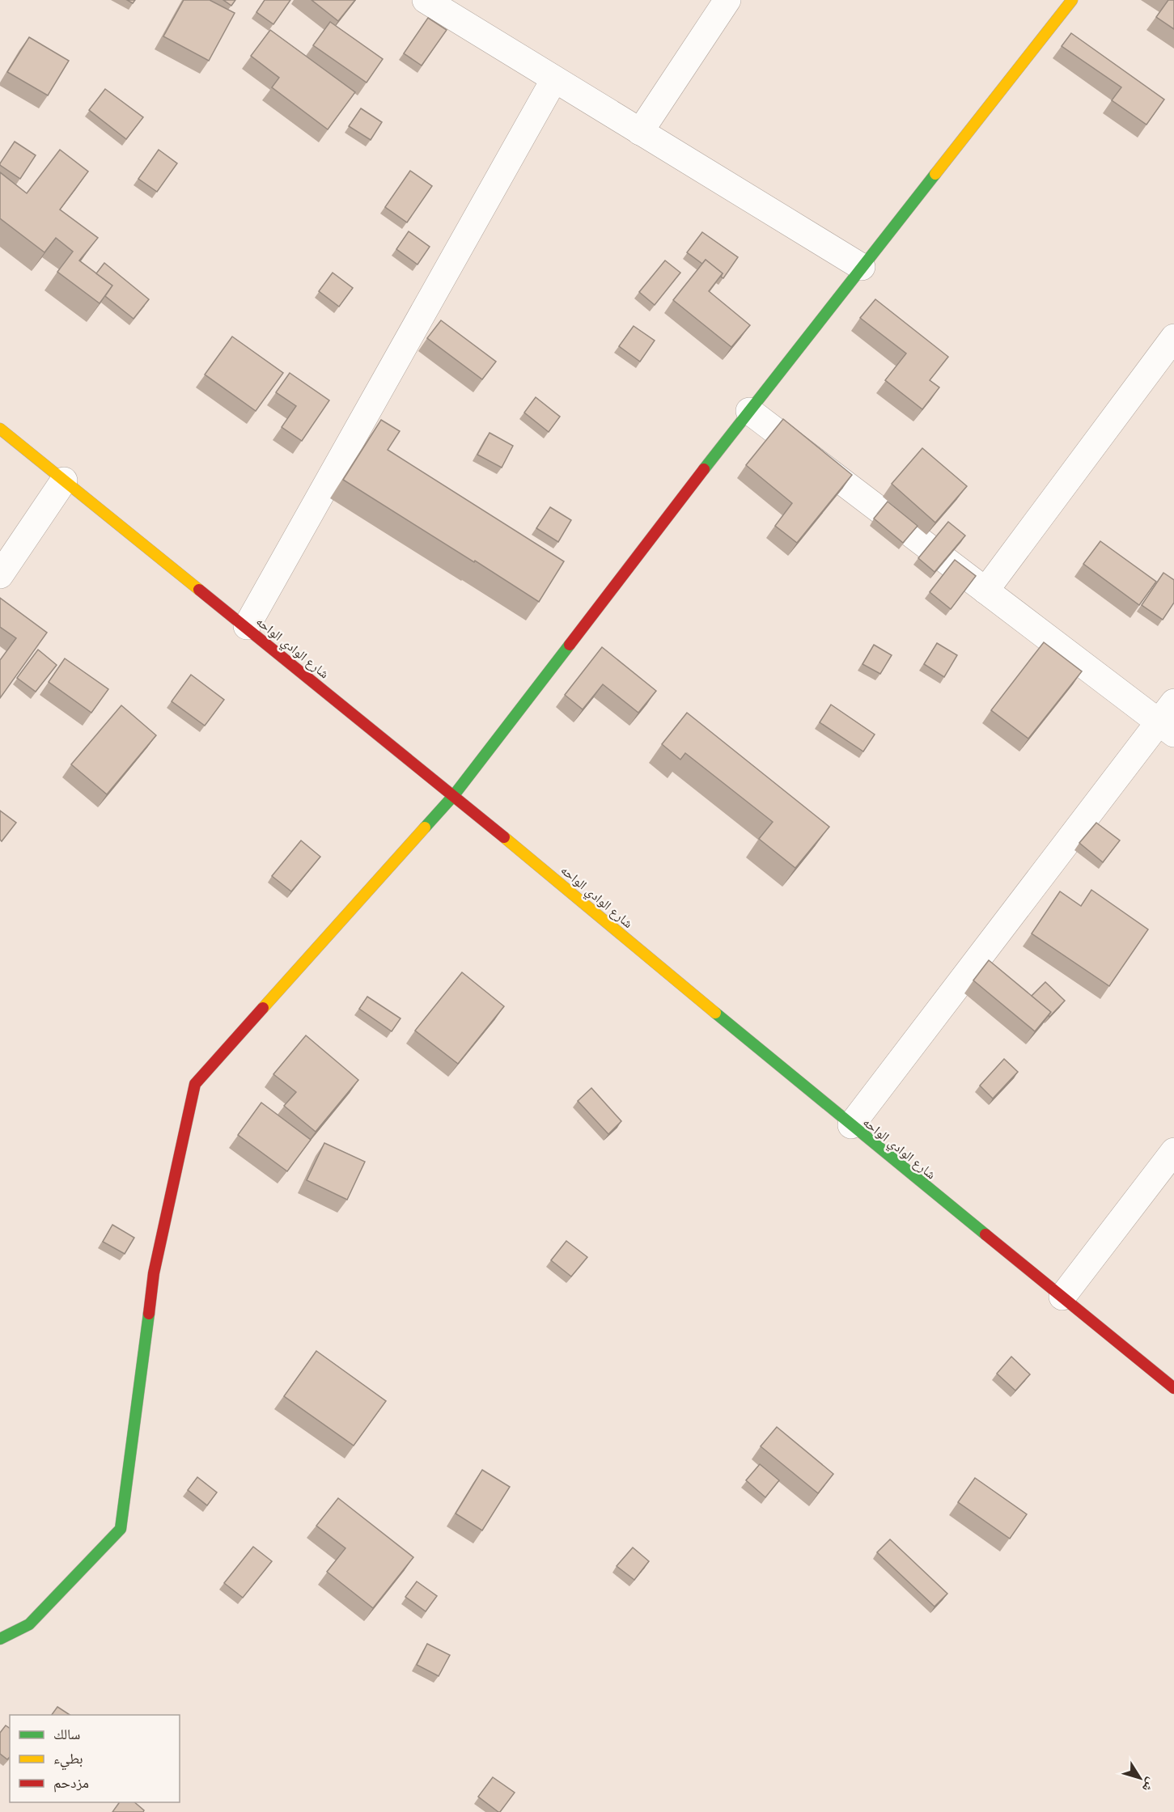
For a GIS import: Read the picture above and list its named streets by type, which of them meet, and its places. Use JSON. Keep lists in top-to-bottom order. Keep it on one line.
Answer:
{"streets":{"street":["شارع الوادي الواحه"]},"legend":["سالك","بطيء","مزدحم"],"north":"bottom right"}
